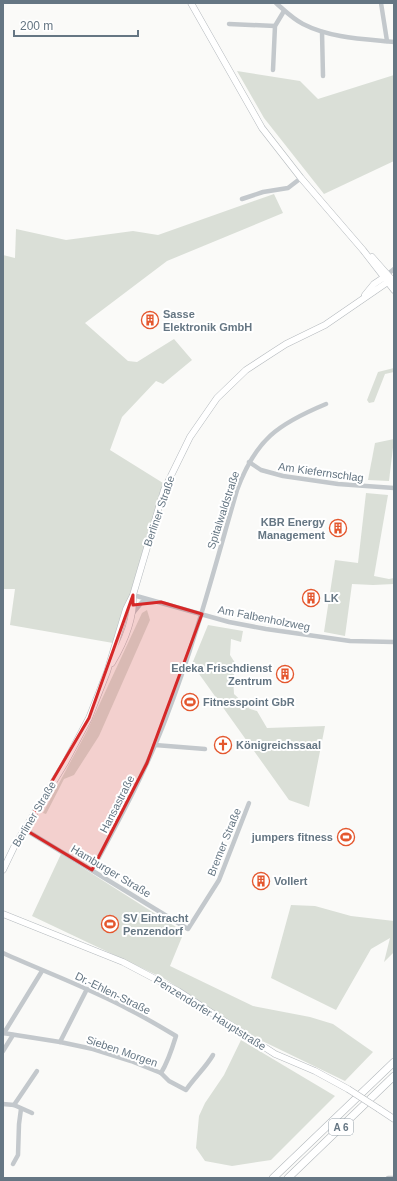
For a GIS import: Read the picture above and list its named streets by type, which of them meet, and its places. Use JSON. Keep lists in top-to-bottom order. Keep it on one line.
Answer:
{"streets":{"highway":["A 6"],"main road":["Berliner Straße","Penzendorfer Hauptstraße"],"street":["Am Kiefernschlag","Spitalwaldstraße","Am Falbenholzweg","Hansastraße","Bremer Straße","Hamburger Straße","Dr.-Ehlen-Straße","Sieben Morgen"]},"crossings":[["Am Kiefernschlag","Spitalwaldstraße"],["Spitalwaldstraße","Am Falbenholzweg"],["Spitalwaldstraße","Hansastraße"],["Berliner Straße","Am Falbenholzweg"],["Berliner Straße","Hamburger Straße"],["Am Falbenholzweg","Hansastraße"],["Hansastraße","Hamburger Straße"],["Bremer Straße","Hamburger Straße"],["Dr.-Ehlen-Straße","Sieben Morgen"]],"places":{"building":["Sasse Elektronik GmbH","KBR Energy Management","LK","Edeka Frischdienst Zentrum","Vollert"],"sports":["Fitnesspoint GbR","jumpers fitness","SV Eintracht Penzendorf"],"church":["Königreichssaal"]},"scale_bar":"200 m"}
